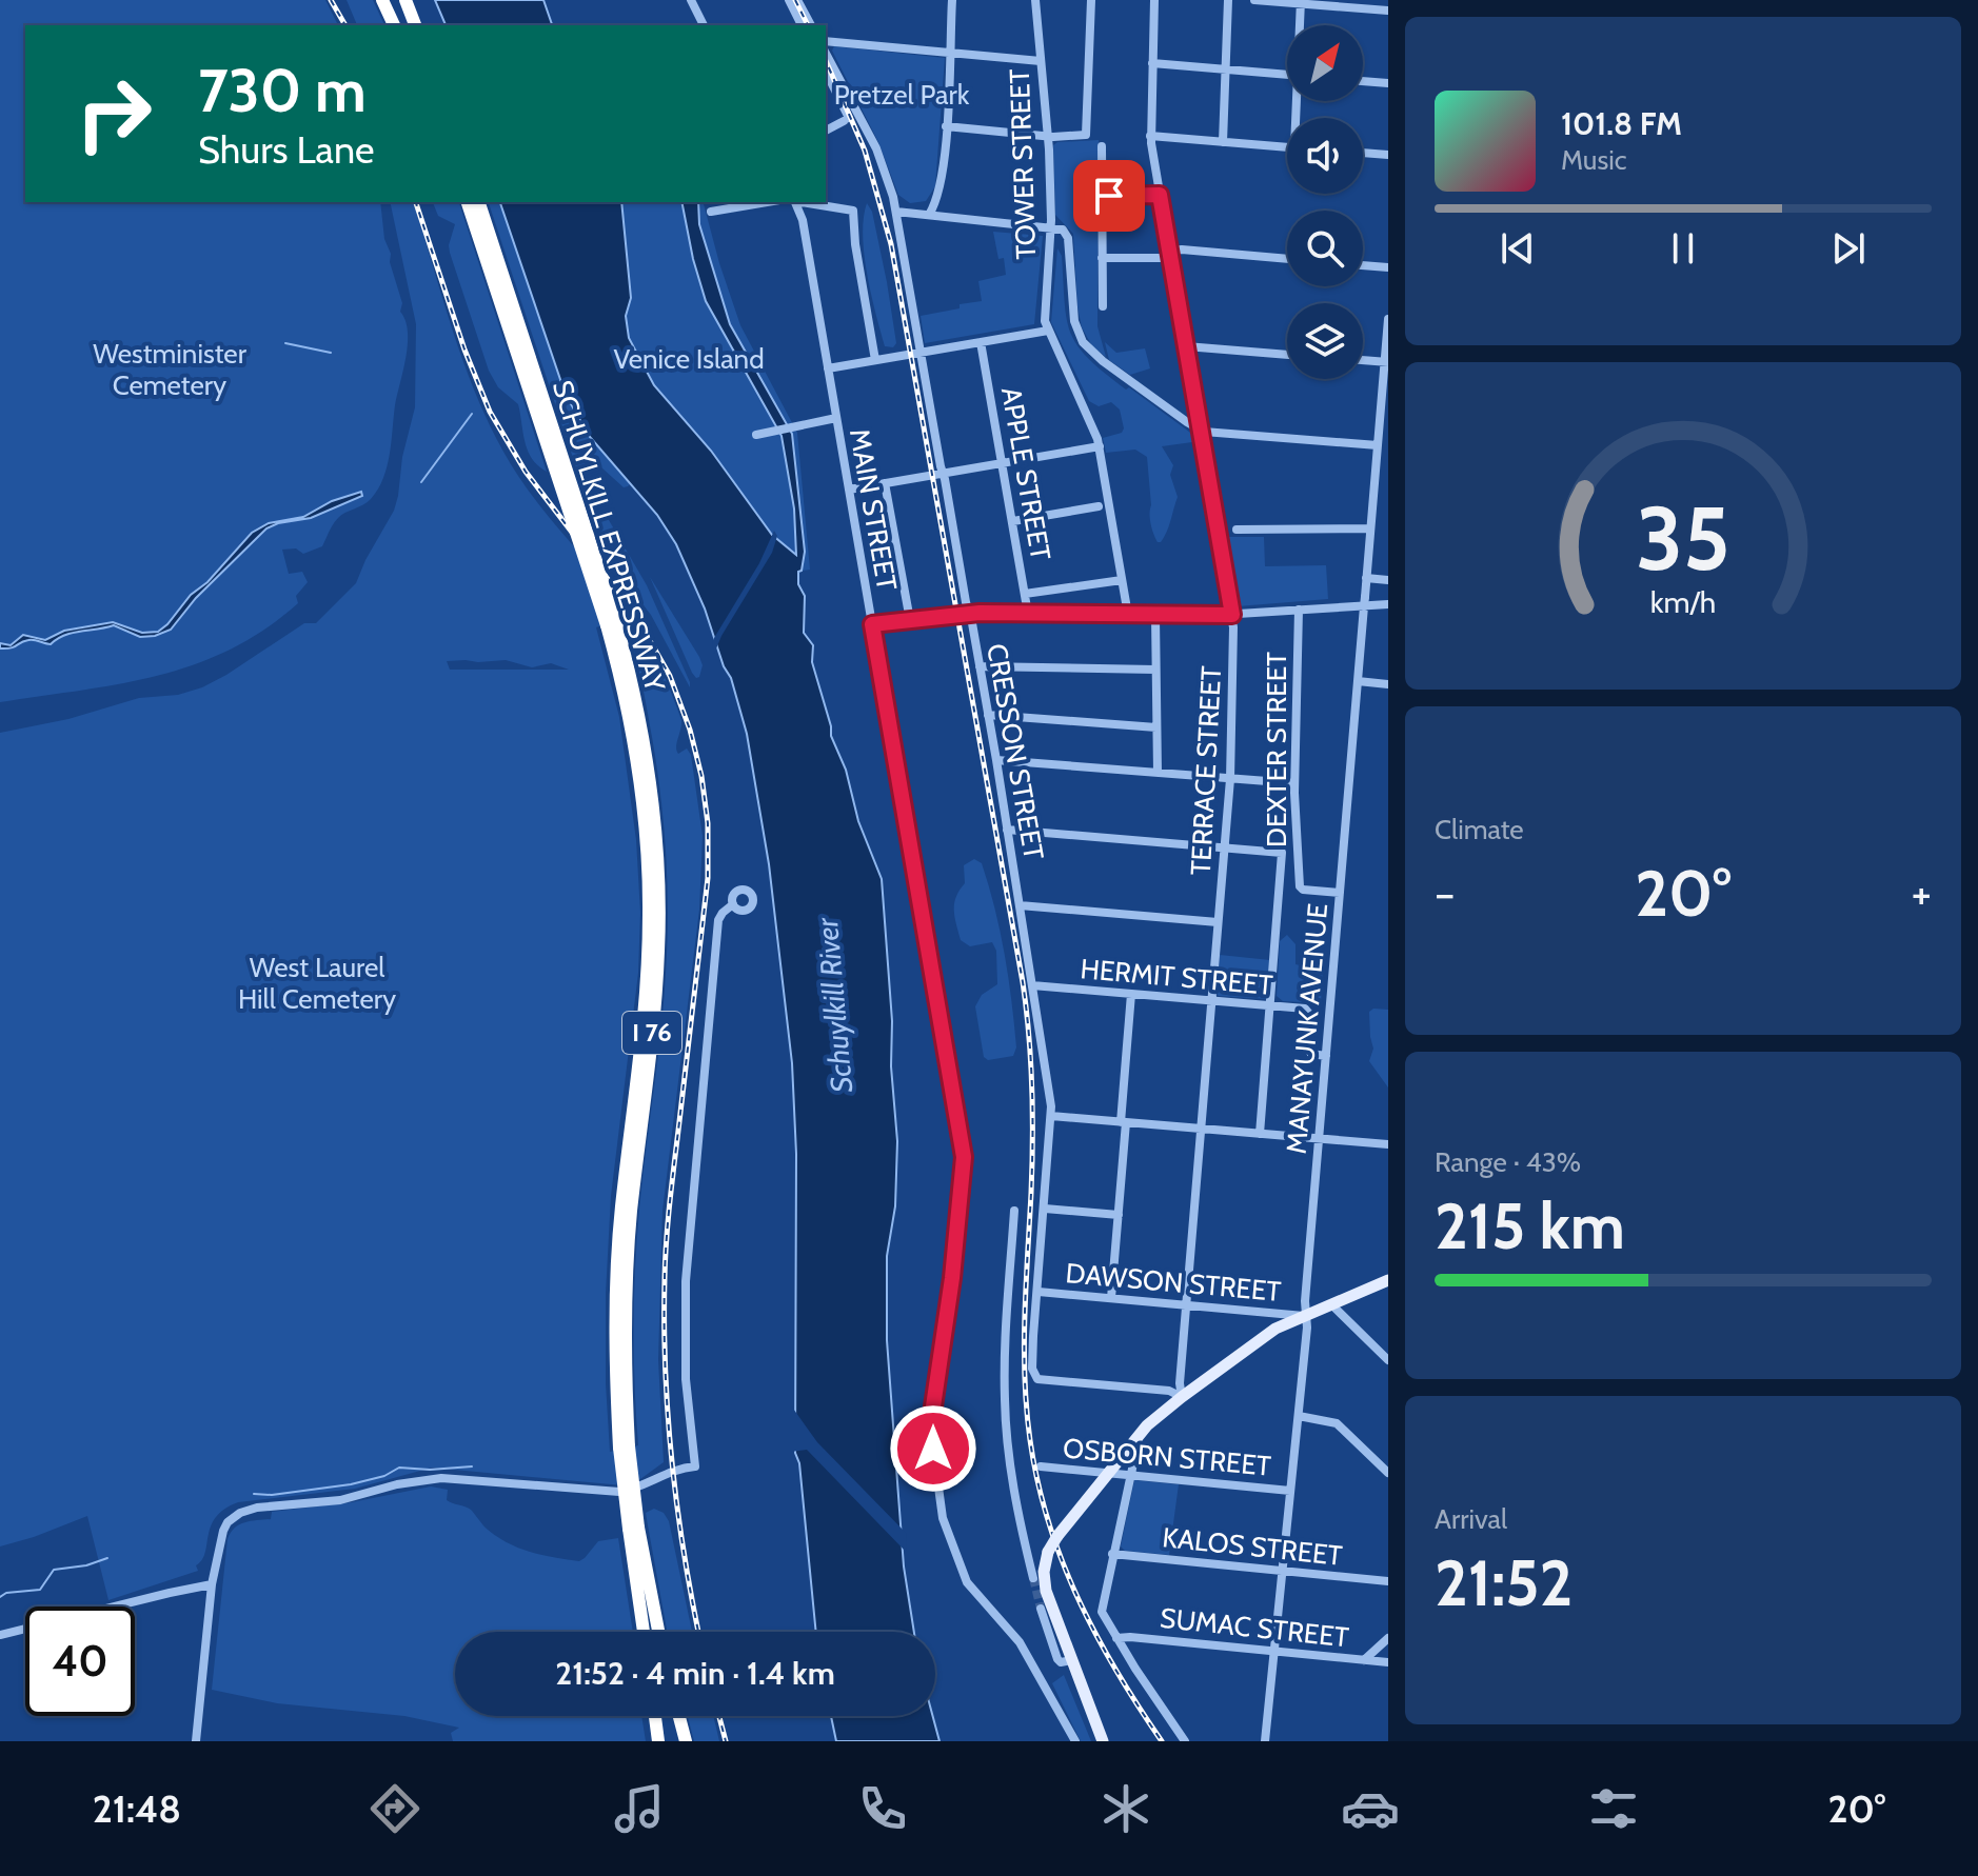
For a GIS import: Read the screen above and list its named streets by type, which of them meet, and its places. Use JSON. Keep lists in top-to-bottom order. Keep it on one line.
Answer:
{"streets":{"highway":["SCHUYLKILL EXPRESSWAY","I 76"],"street":["TOWER STREET","APPLE STREET","MAIN STREET","DEXTER STREET","CRESSON STREET","TERRACE STREET","HERMIT STREET","MANAYUNK AVENUE","DAWSON STREET","OSBORN STREET","KALOS STREET","SUMAC STREET"]},"crossings":[["DEXTER STREET","MANAYUNK AVENUE"],["CRESSON STREET","TERRACE STREET"],["CRESSON STREET","HERMIT STREET"],["CRESSON STREET","DAWSON STREET"],["TERRACE STREET","HERMIT STREET"],["TERRACE STREET","DAWSON STREET"],["HERMIT STREET","MANAYUNK AVENUE"],["MANAYUNK AVENUE","DAWSON STREET"],["MANAYUNK AVENUE","OSBORN STREET"],["MANAYUNK AVENUE","KALOS STREET"],["MANAYUNK AVENUE","SUMAC STREET"]],"water":["Schuylkill River"],"parks":["Pretzel Park","Westminister Cemetery","Venice Island","West Laurel Hill Cemetery"],"north":"top right","page":{"turn":["730 m","Shurs Lane"],"song":["101.8 FM","Music"],"tile":["Climate",["Range · 43%","215 km"],["Arrival","21:52"]],"heat":["−","20°","+"],"limit":"40","trip":"21:52 · 4 min · 1.4 km","tabs":["21:48","20°"],"gauge":["35","km/h"]}}
